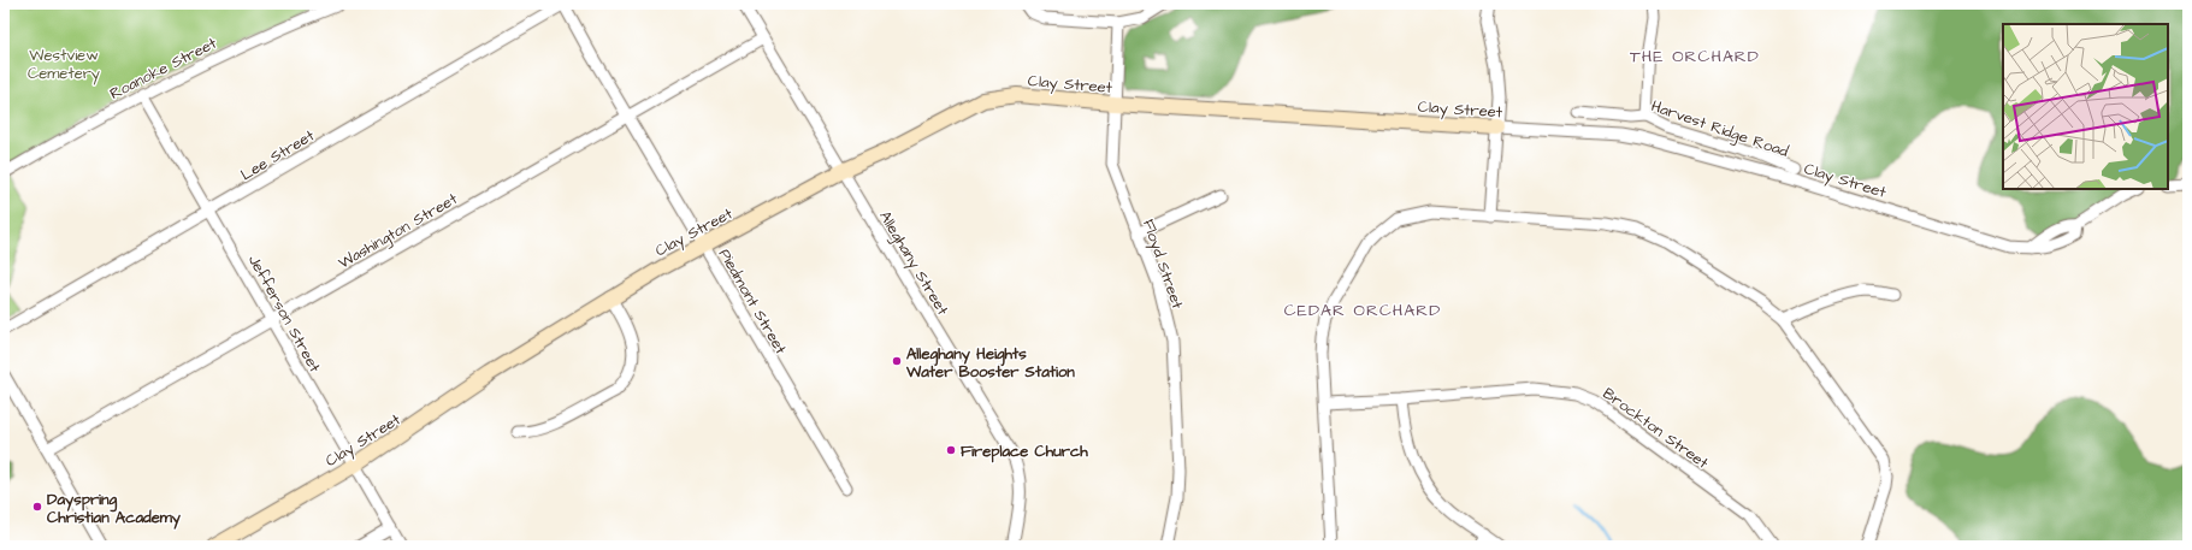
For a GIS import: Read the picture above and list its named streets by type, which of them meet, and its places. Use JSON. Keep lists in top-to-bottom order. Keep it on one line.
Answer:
{"streets":{"street":["Roanoke Street","Clay Street","Harvest Ridge Road","Lee Street","Washington Street","Alleghany Street","Floyd Street","Piedmont Street","Jefferson Street","Brockton Street"]},"crossings":[["Roanoke Street","Jefferson Street"],["Clay Street","Alleghany Street"],["Clay Street","Floyd Street"],["Clay Street","Piedmont Street"],["Clay Street","Jefferson Street"],["Lee Street","Piedmont Street"],["Lee Street","Jefferson Street"],["Washington Street","Alleghany Street"],["Washington Street","Piedmont Street"],["Washington Street","Jefferson Street"]],"districts":["THE ORCHARD","CEDAR ORCHARD"],"parks":["Westview Cemetery"],"places":["Alleghany Heights Water Booster Station","Fireplace Church","Dayspring Christian Academy"]}
